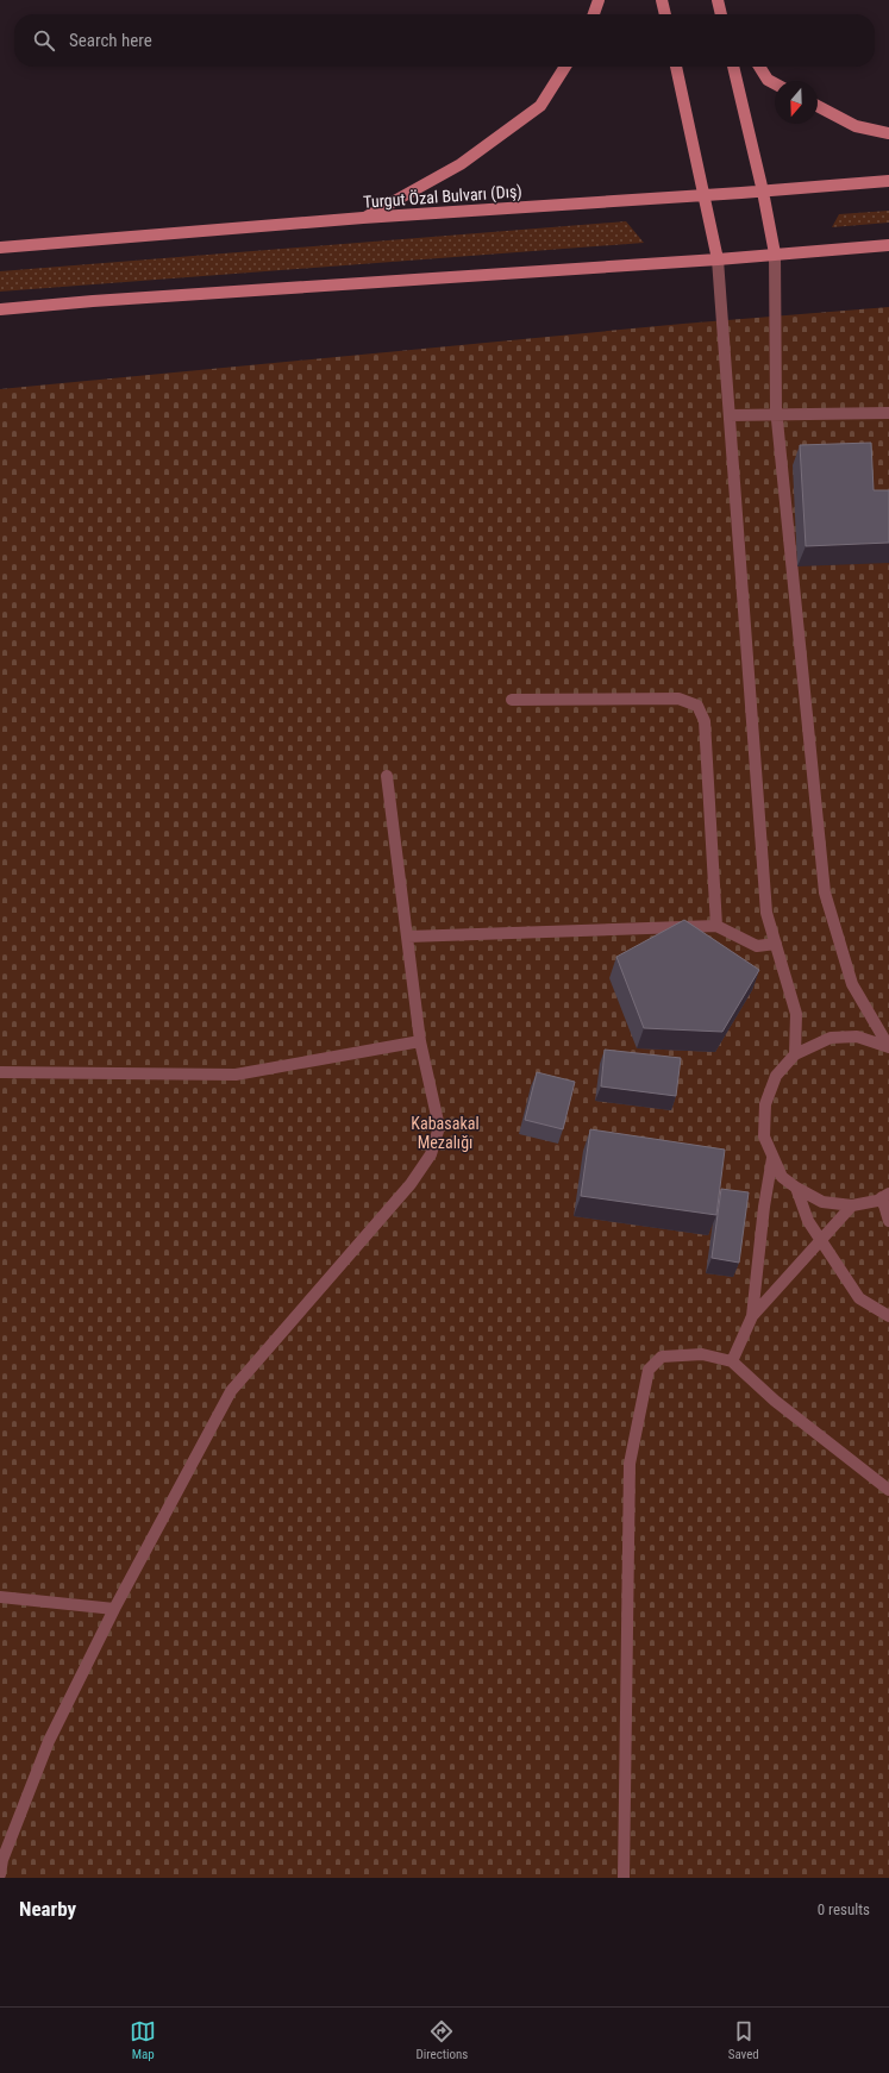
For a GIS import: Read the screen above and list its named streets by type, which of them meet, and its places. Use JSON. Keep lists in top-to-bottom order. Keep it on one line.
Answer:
{"streets":{"main road":["Turgut Özal Bulvarı (Dış)"]},"parks":["Kabasakal Mezalığı"],"north":"bottom","page":{"search":"Search here","heading":["Nearby","0 results"],"nav":["Map","Directions","Saved"]}}
